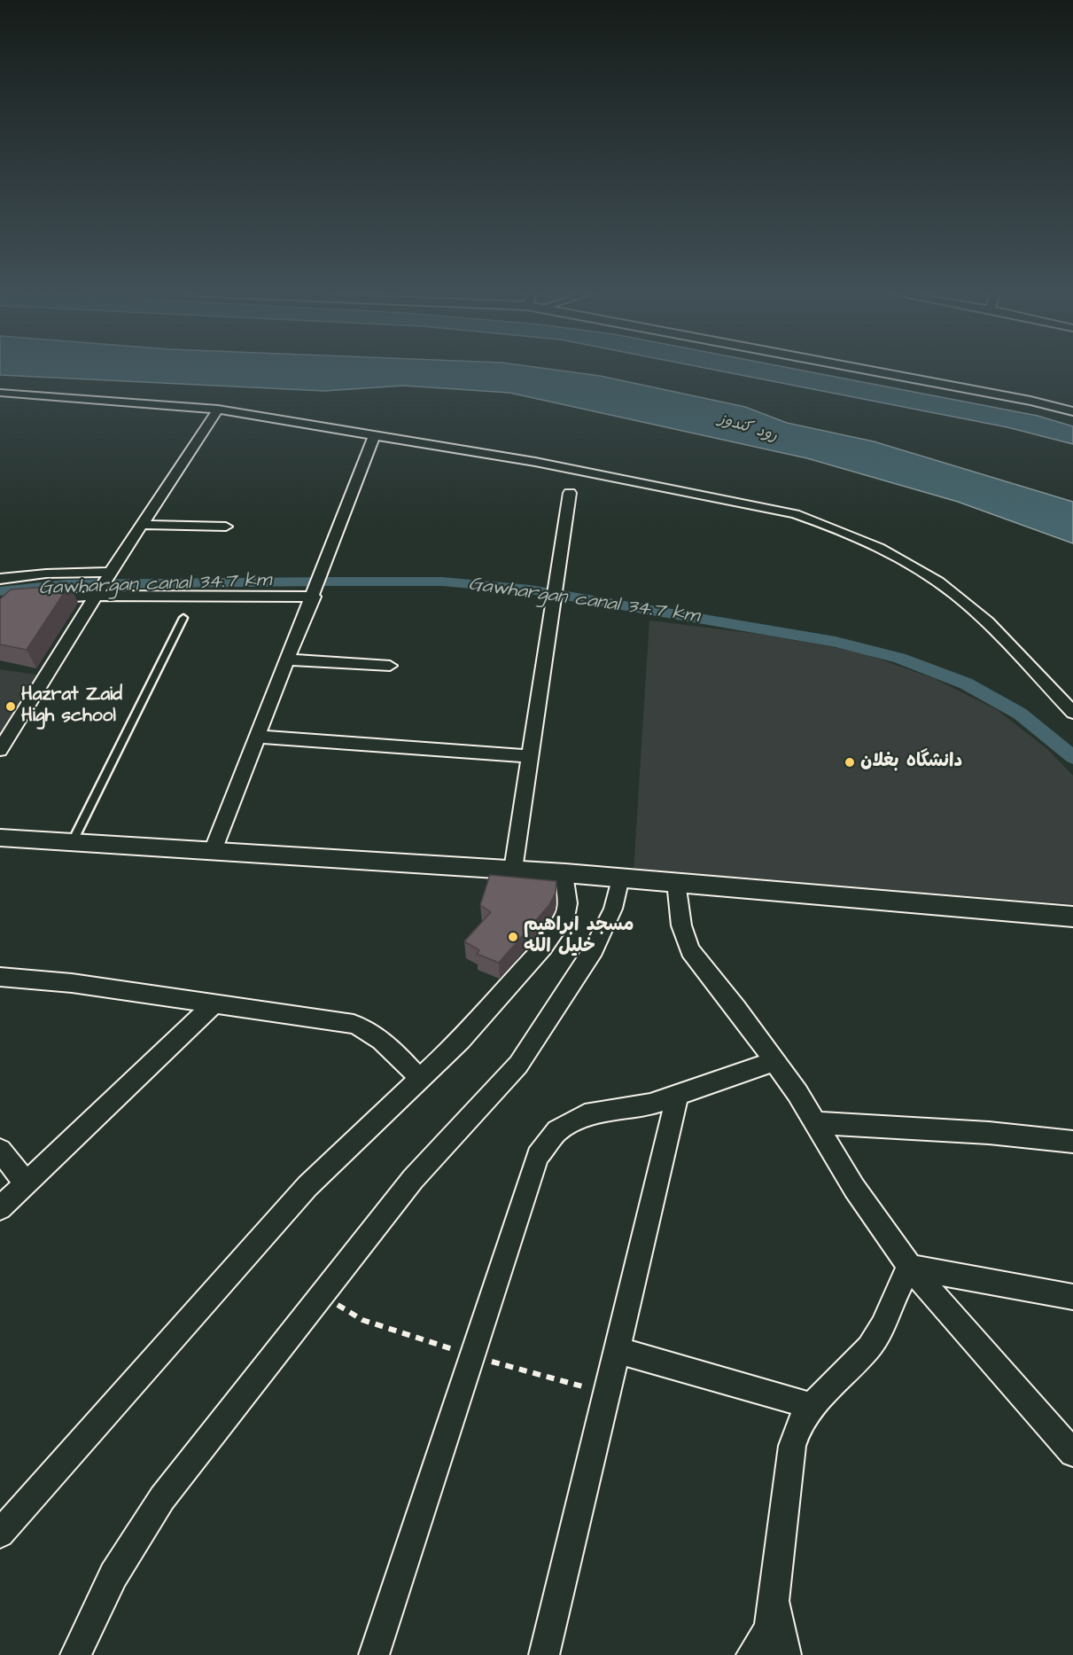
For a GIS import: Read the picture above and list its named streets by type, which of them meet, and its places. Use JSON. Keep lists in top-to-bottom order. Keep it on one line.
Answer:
{"water":["رود کندوز","Gawhargan canal 34.7 km"],"places":["Hazrat Zaid High school","دانشگاه بغلان","مسجد ابراهیم خلیل الله"]}
